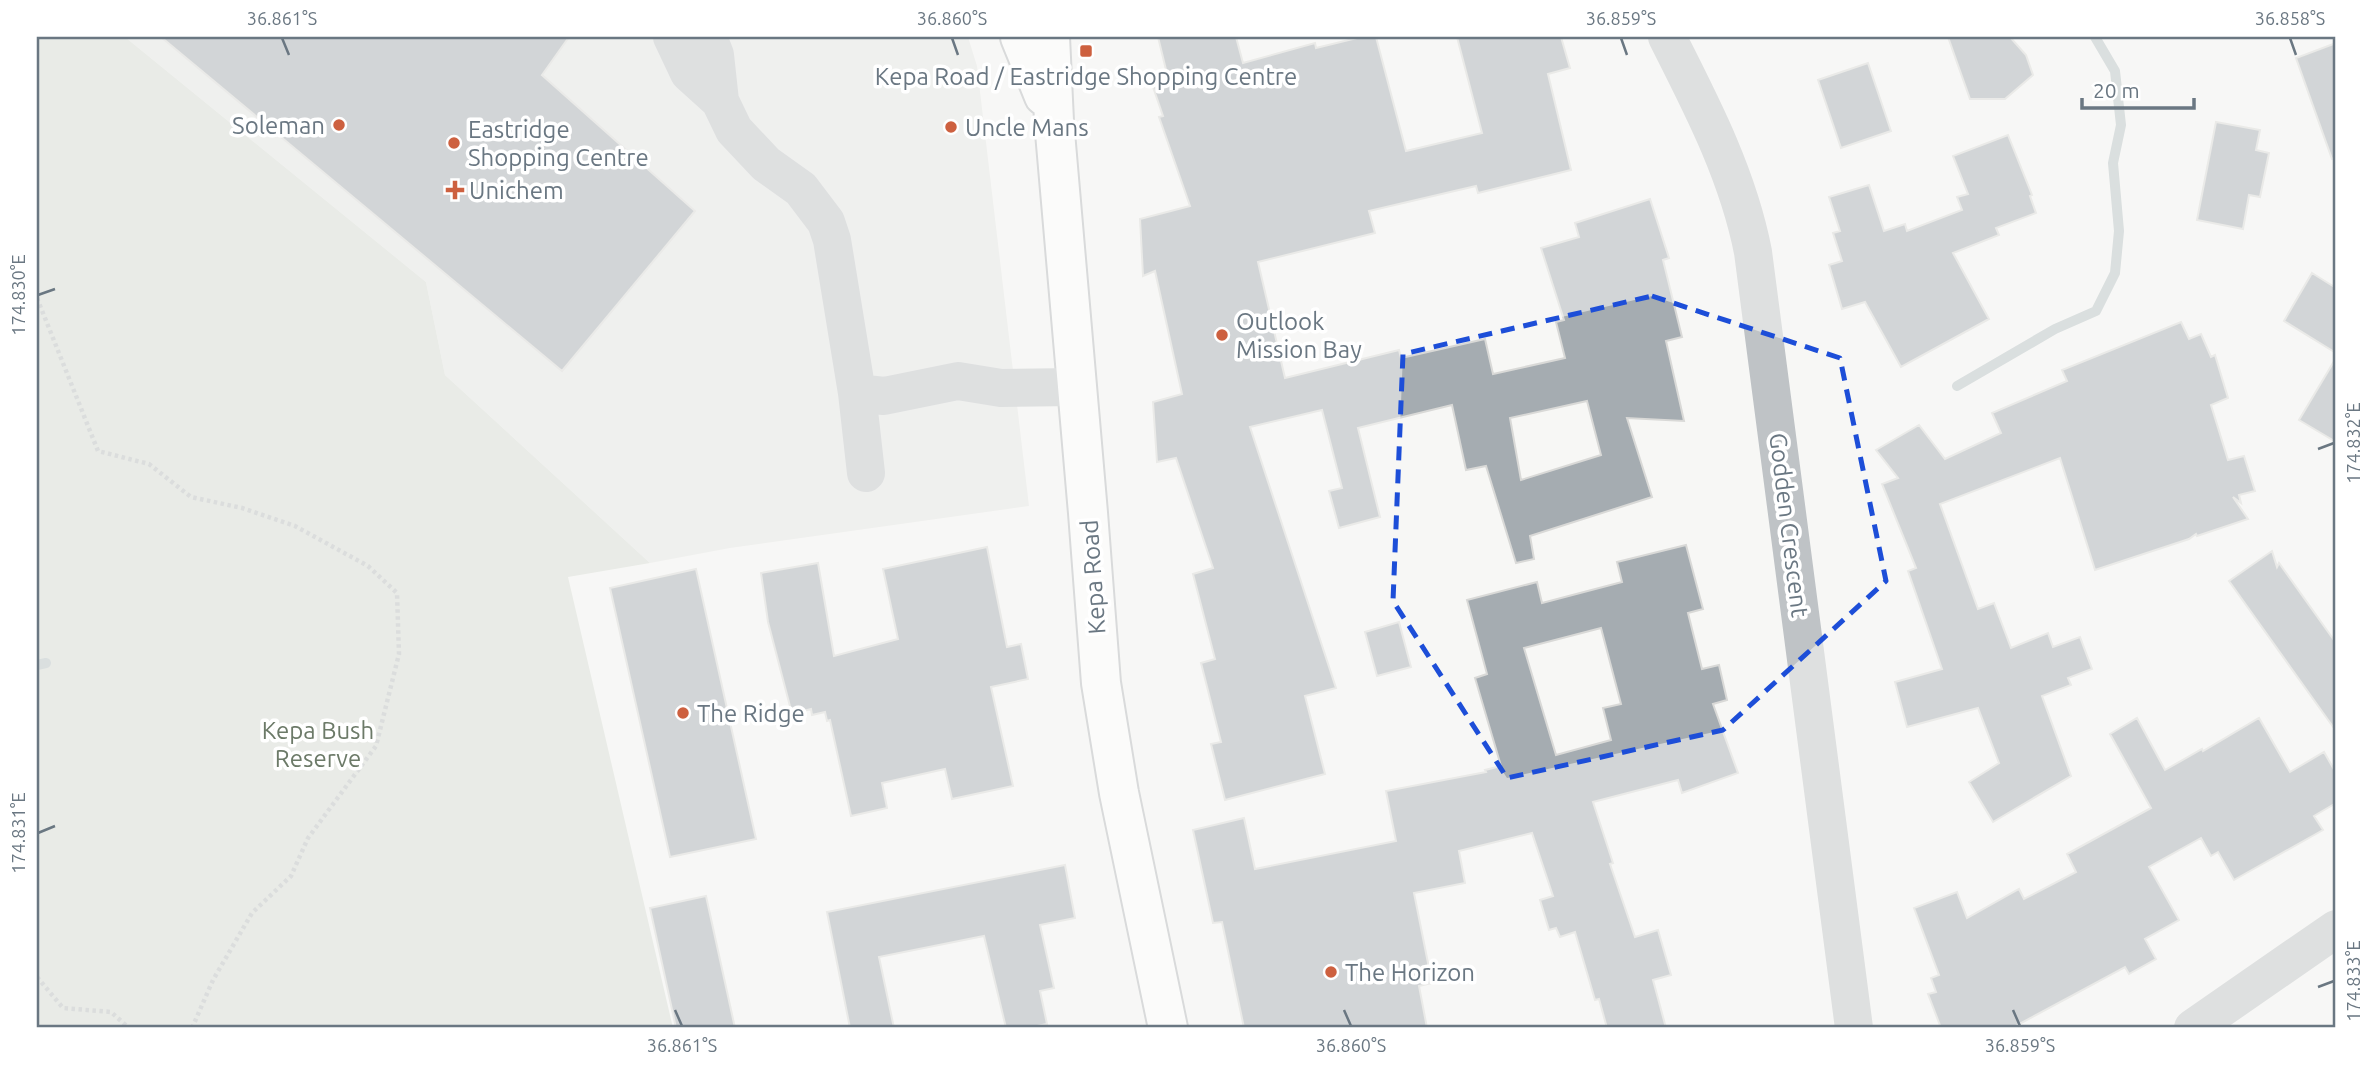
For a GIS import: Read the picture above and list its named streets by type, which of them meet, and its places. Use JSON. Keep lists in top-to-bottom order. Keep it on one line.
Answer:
{"streets":{"main road":["Kepa Road"],"street":["Godden Crescent"]},"parks":["Kepa Bush Reserve"],"places":{"transit":["Kepa Road / Eastridge Shopping Centre"],"other":["Soleman","Uncle Mans","Eastridge Shopping Centre","Outlook Mission Bay","The Ridge","The Horizon"],"health":["Unichem"]},"scale_bar":"20 m","coordinates":["36.861°S","36.860°S","36.859°S","36.858°S","174.830°E","174.832°E","174.831°E","174.833°E"]}
